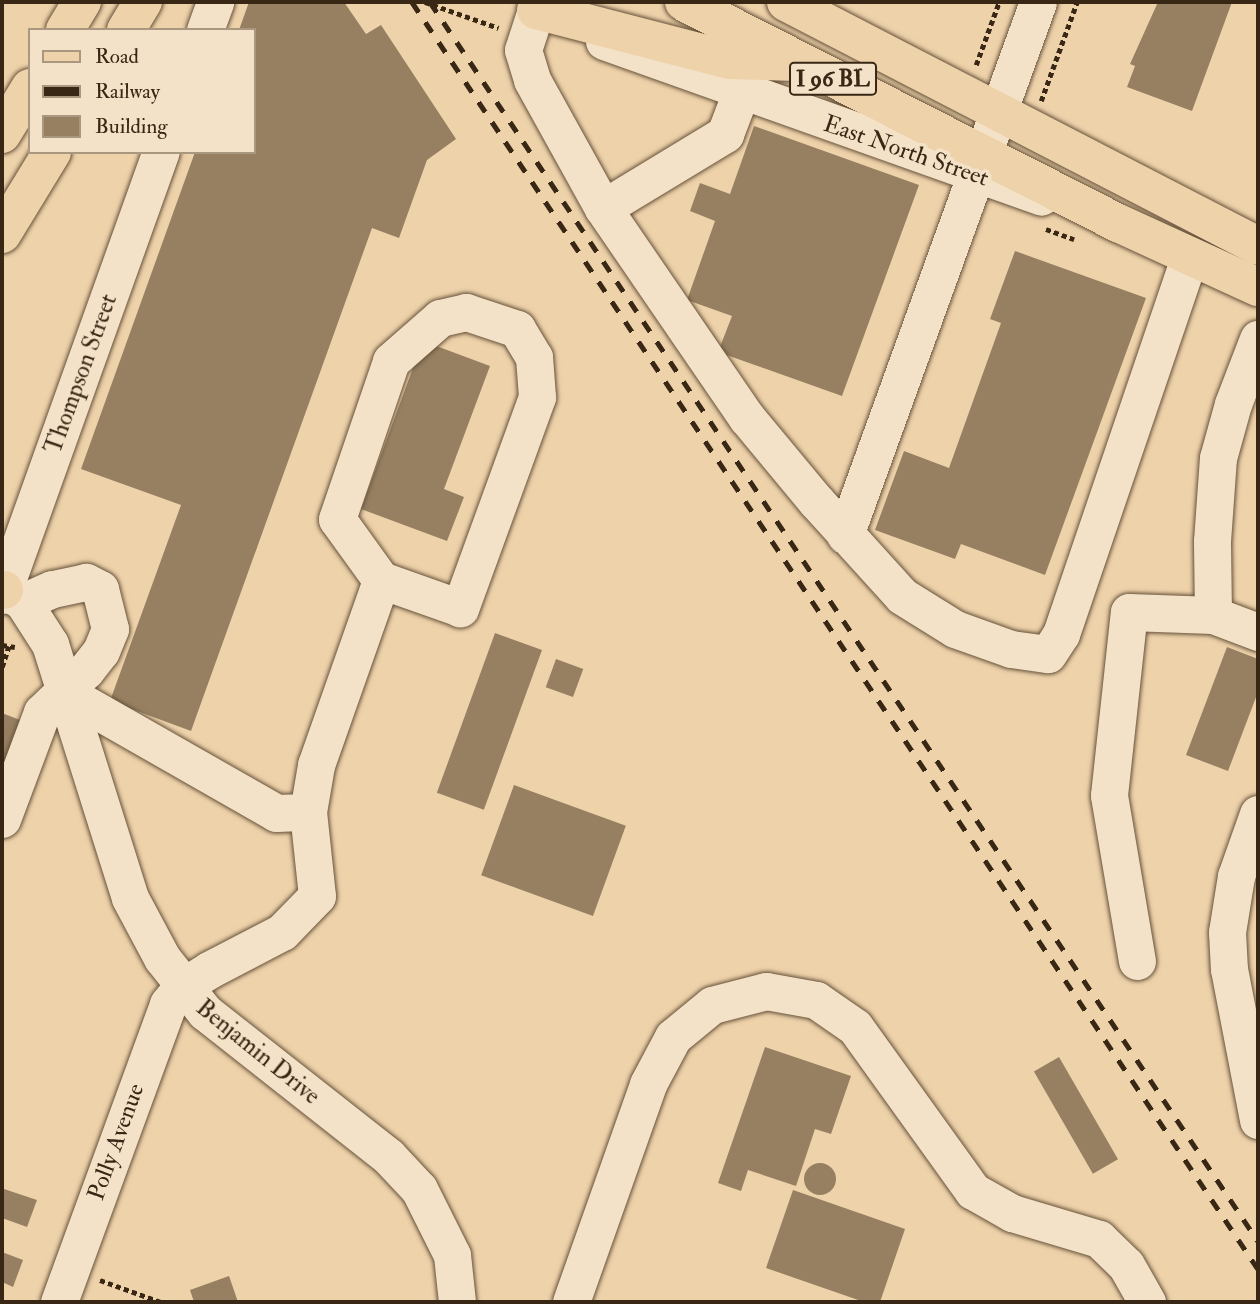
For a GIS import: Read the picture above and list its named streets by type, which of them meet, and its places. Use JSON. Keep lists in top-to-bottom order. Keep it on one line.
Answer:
{"streets":{"main road":["I 96 BL"],"street":["East North Street","Thompson Street","Benjamin Drive","Polly Avenue"]},"crossings":[["I 96 BL","East North Street"],["Thompson Street","Benjamin Drive"],["Benjamin Drive","Polly Avenue"]],"legend":["Road","Railway","Building"]}
